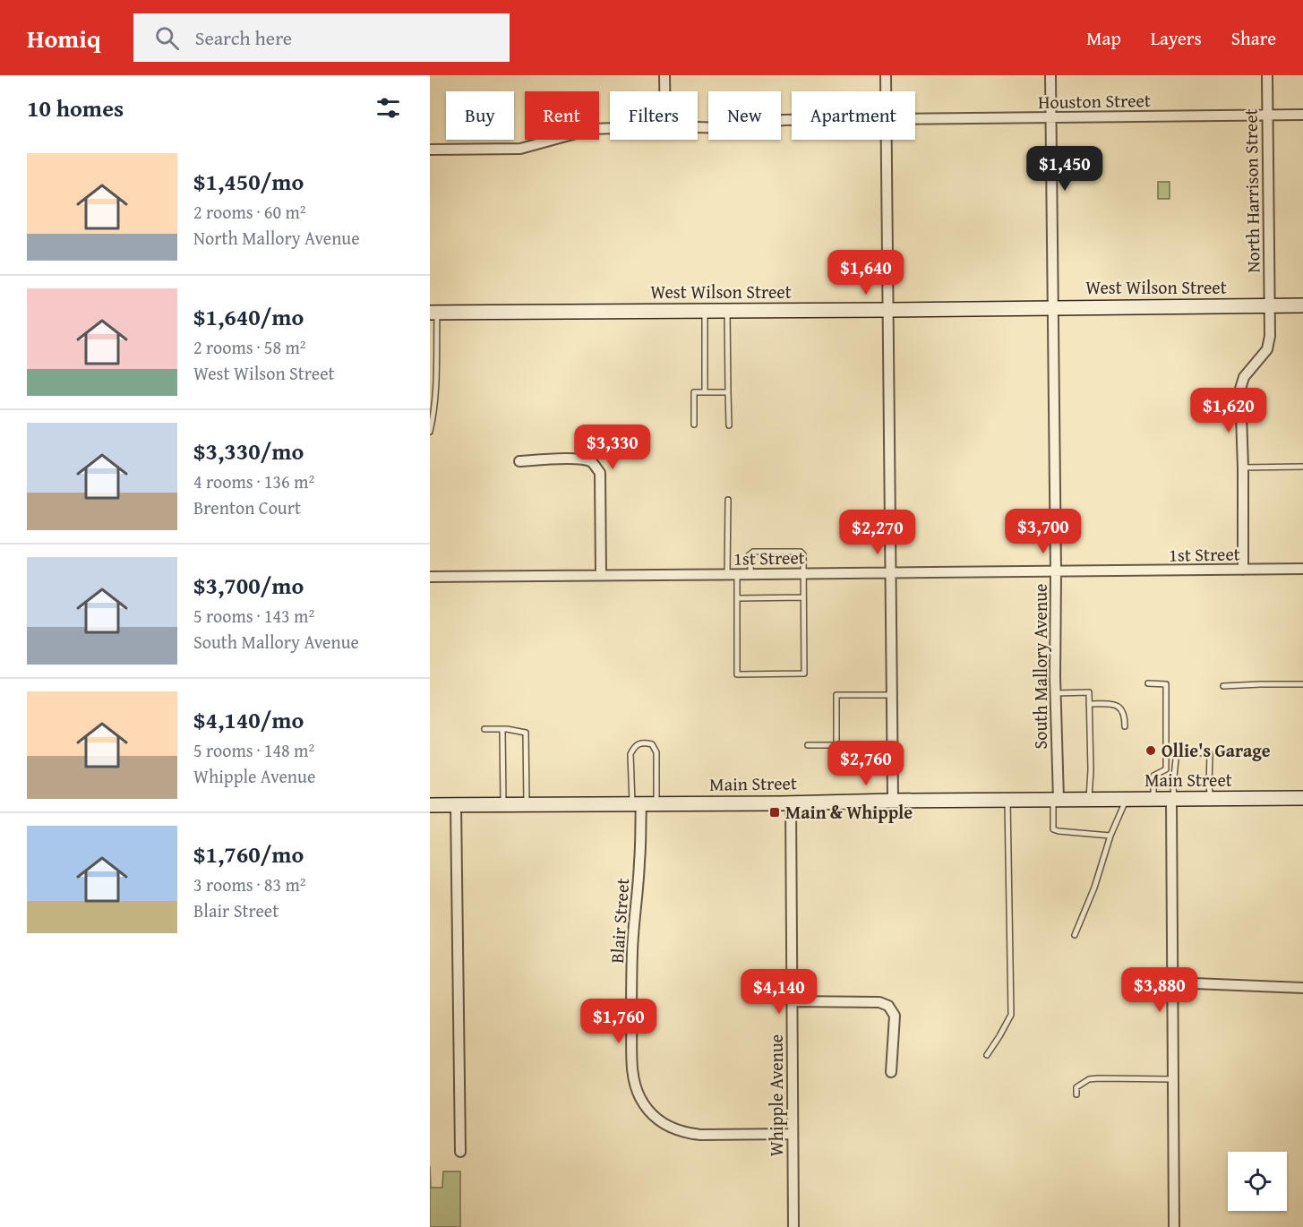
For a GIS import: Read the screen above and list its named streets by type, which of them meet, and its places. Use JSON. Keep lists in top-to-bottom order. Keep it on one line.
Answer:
{"streets":{"main road":["West Wilson Street","Main Street"],"street":["Houston Street","North Harrison Street","1st Street","South Mallory Avenue","Blair Street","Whipple Avenue"]},"crossings":[["Houston Street","North Harrison Street"],["Houston Street","South Mallory Avenue"],["North Harrison Street","West Wilson Street"],["North Harrison Street","1st Street"],["West Wilson Street","South Mallory Avenue"],["1st Street","South Mallory Avenue"],["South Mallory Avenue","Main Street"],["Main Street","Blair Street"],["Main Street","Whipple Avenue"],["Blair Street","Whipple Avenue"]],"places":{"other":["Ollie's Garage"],"transit":["Main & Whipple"]},"page":{"header":"Homiq","search":"Search here","nav":["Map","Layers","Share"],"heading":"10 homes","chip":["Buy","Rent","Filters","New","Apartment"],"list":[{"name":"$1,450/mo","note":"2 rooms · 60 m² · North Mallory Avenue"},{"name":"$1,640/mo","note":"2 rooms · 58 m² · West Wilson Street"},{"name":"$3,330/mo","note":"4 rooms · 136 m² · Brenton Court"},{"name":"$3,700/mo","note":"5 rooms · 143 m² · South Mallory Avenue"},{"name":"$4,140/mo","note":"5 rooms · 148 m² · Whipple Avenue"},{"name":"$1,760/mo","note":"3 rooms · 83 m² · Blair Street"}],"price":["$1,450","$1,640","$1,620","$3,330","$3,700","$2,270","$2,760","$3,880","$4,140","$1,760"]}}
